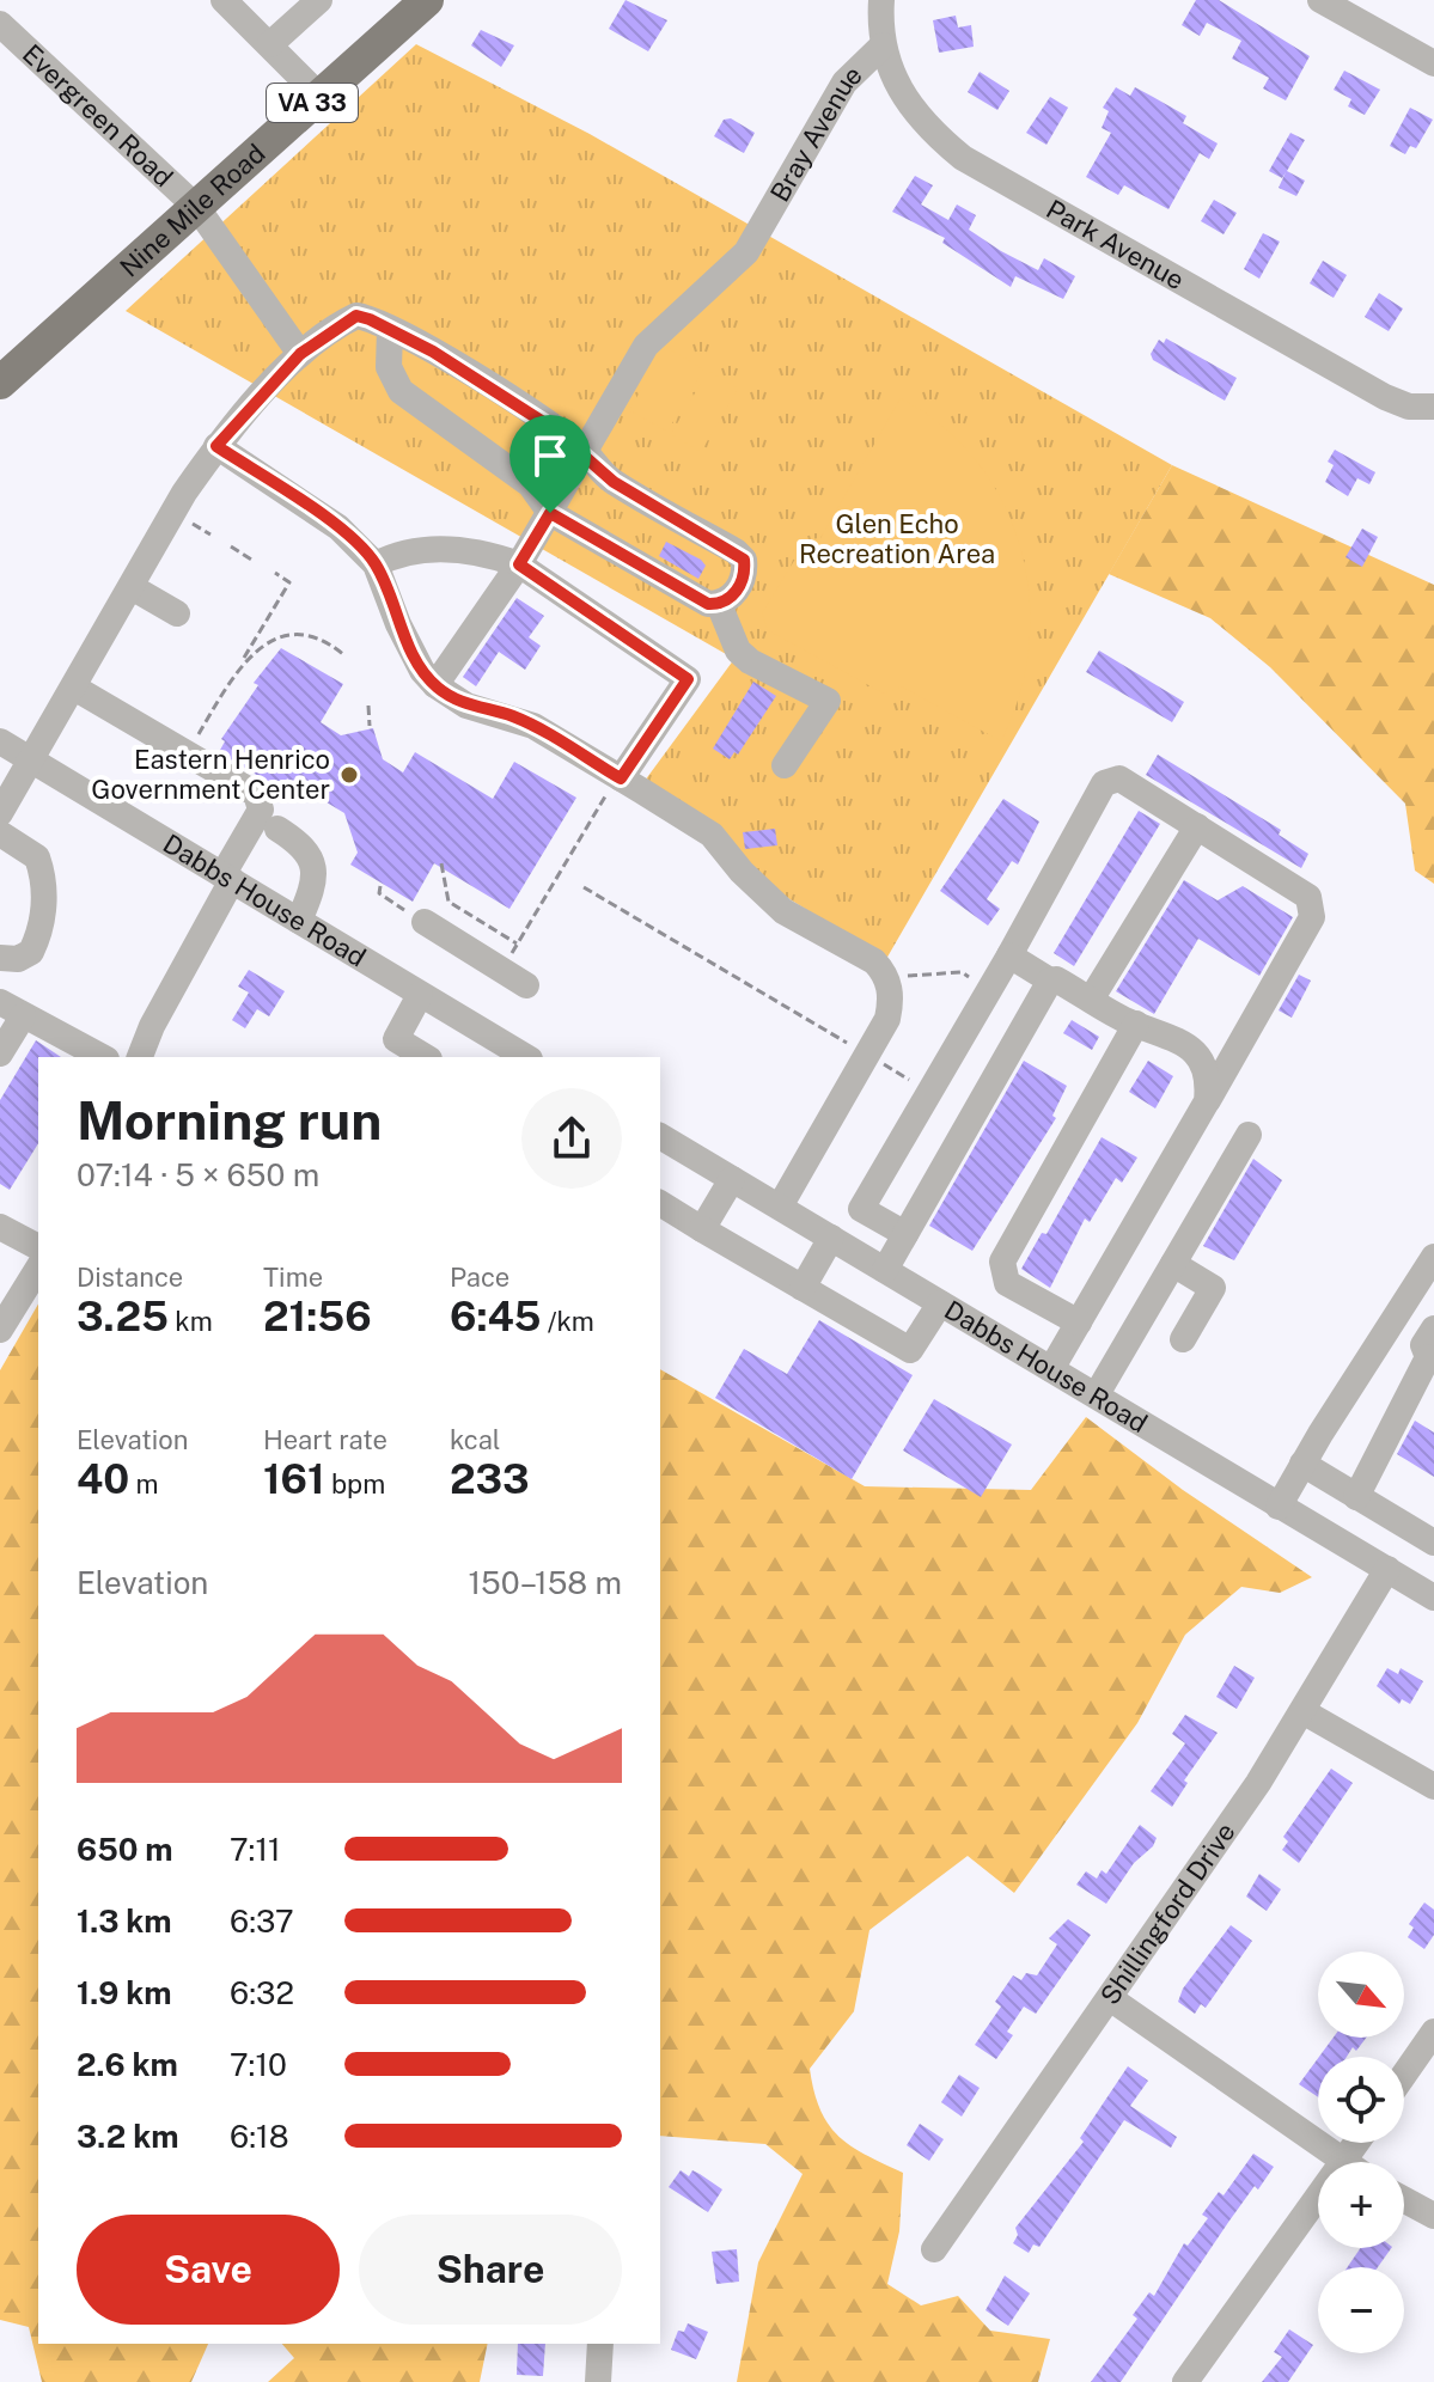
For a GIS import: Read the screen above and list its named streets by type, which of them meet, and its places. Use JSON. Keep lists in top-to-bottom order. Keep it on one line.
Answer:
{"streets":{"main road":["VA 33","Nine Mile Road"],"street":["Evergreen Road","Bray Avenue","Park Avenue","Dabbs House Road","Shillingford Drive"]},"crossings":[["Evergreen Road","Nine Mile Road"],["Bray Avenue","Park Avenue"],["Dabbs House Road","Shillingford Drive"]],"parks":["Glen Echo Recreation Area"],"places":["Eastern Henrico Government Center"],"north":"bottom right","page":{"heading":["Morning run","07:14 · 5 × 650 m"],"stats":[["Distance","3.25 km"],["Time","21:56"],["Pace","6:45 /km"],["Elevation","40 m"],["Heart rate","161 bpm"],["kcal","233"]],"chart":["Elevation","150–158 m"],"list":[{"name":"650 m","note":"7:11"},{"name":"1.3 km","note":"6:37"},{"name":"1.9 km","note":"6:32"},{"name":"2.6 km","note":"7:10"},{"name":"3.2 km","note":"6:18"}],"map_buttons":["+","−"],"buttons":["Save","Share"]}}
